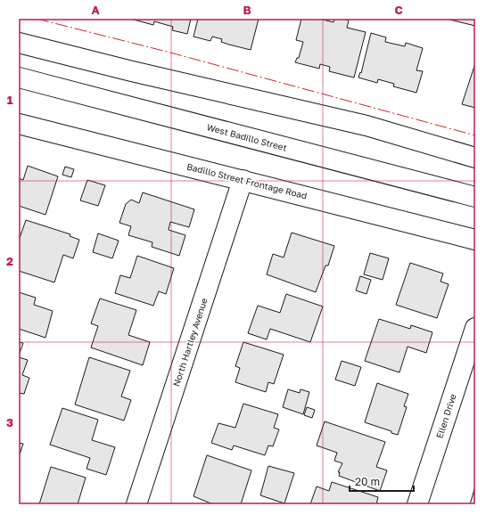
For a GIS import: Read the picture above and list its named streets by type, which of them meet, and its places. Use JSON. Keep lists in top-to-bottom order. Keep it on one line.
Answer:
{"streets":{"street":["West Badillo Street","Badillo Street Frontage Road","North Hartley Avenue","Ellen Drive"]},"crossings":[["Badillo Street Frontage Road","North Hartley Avenue"]],"scale_bar":"20 m","grid":{"columns":["A","B","C"],"rows":["1","2","3"]}}
